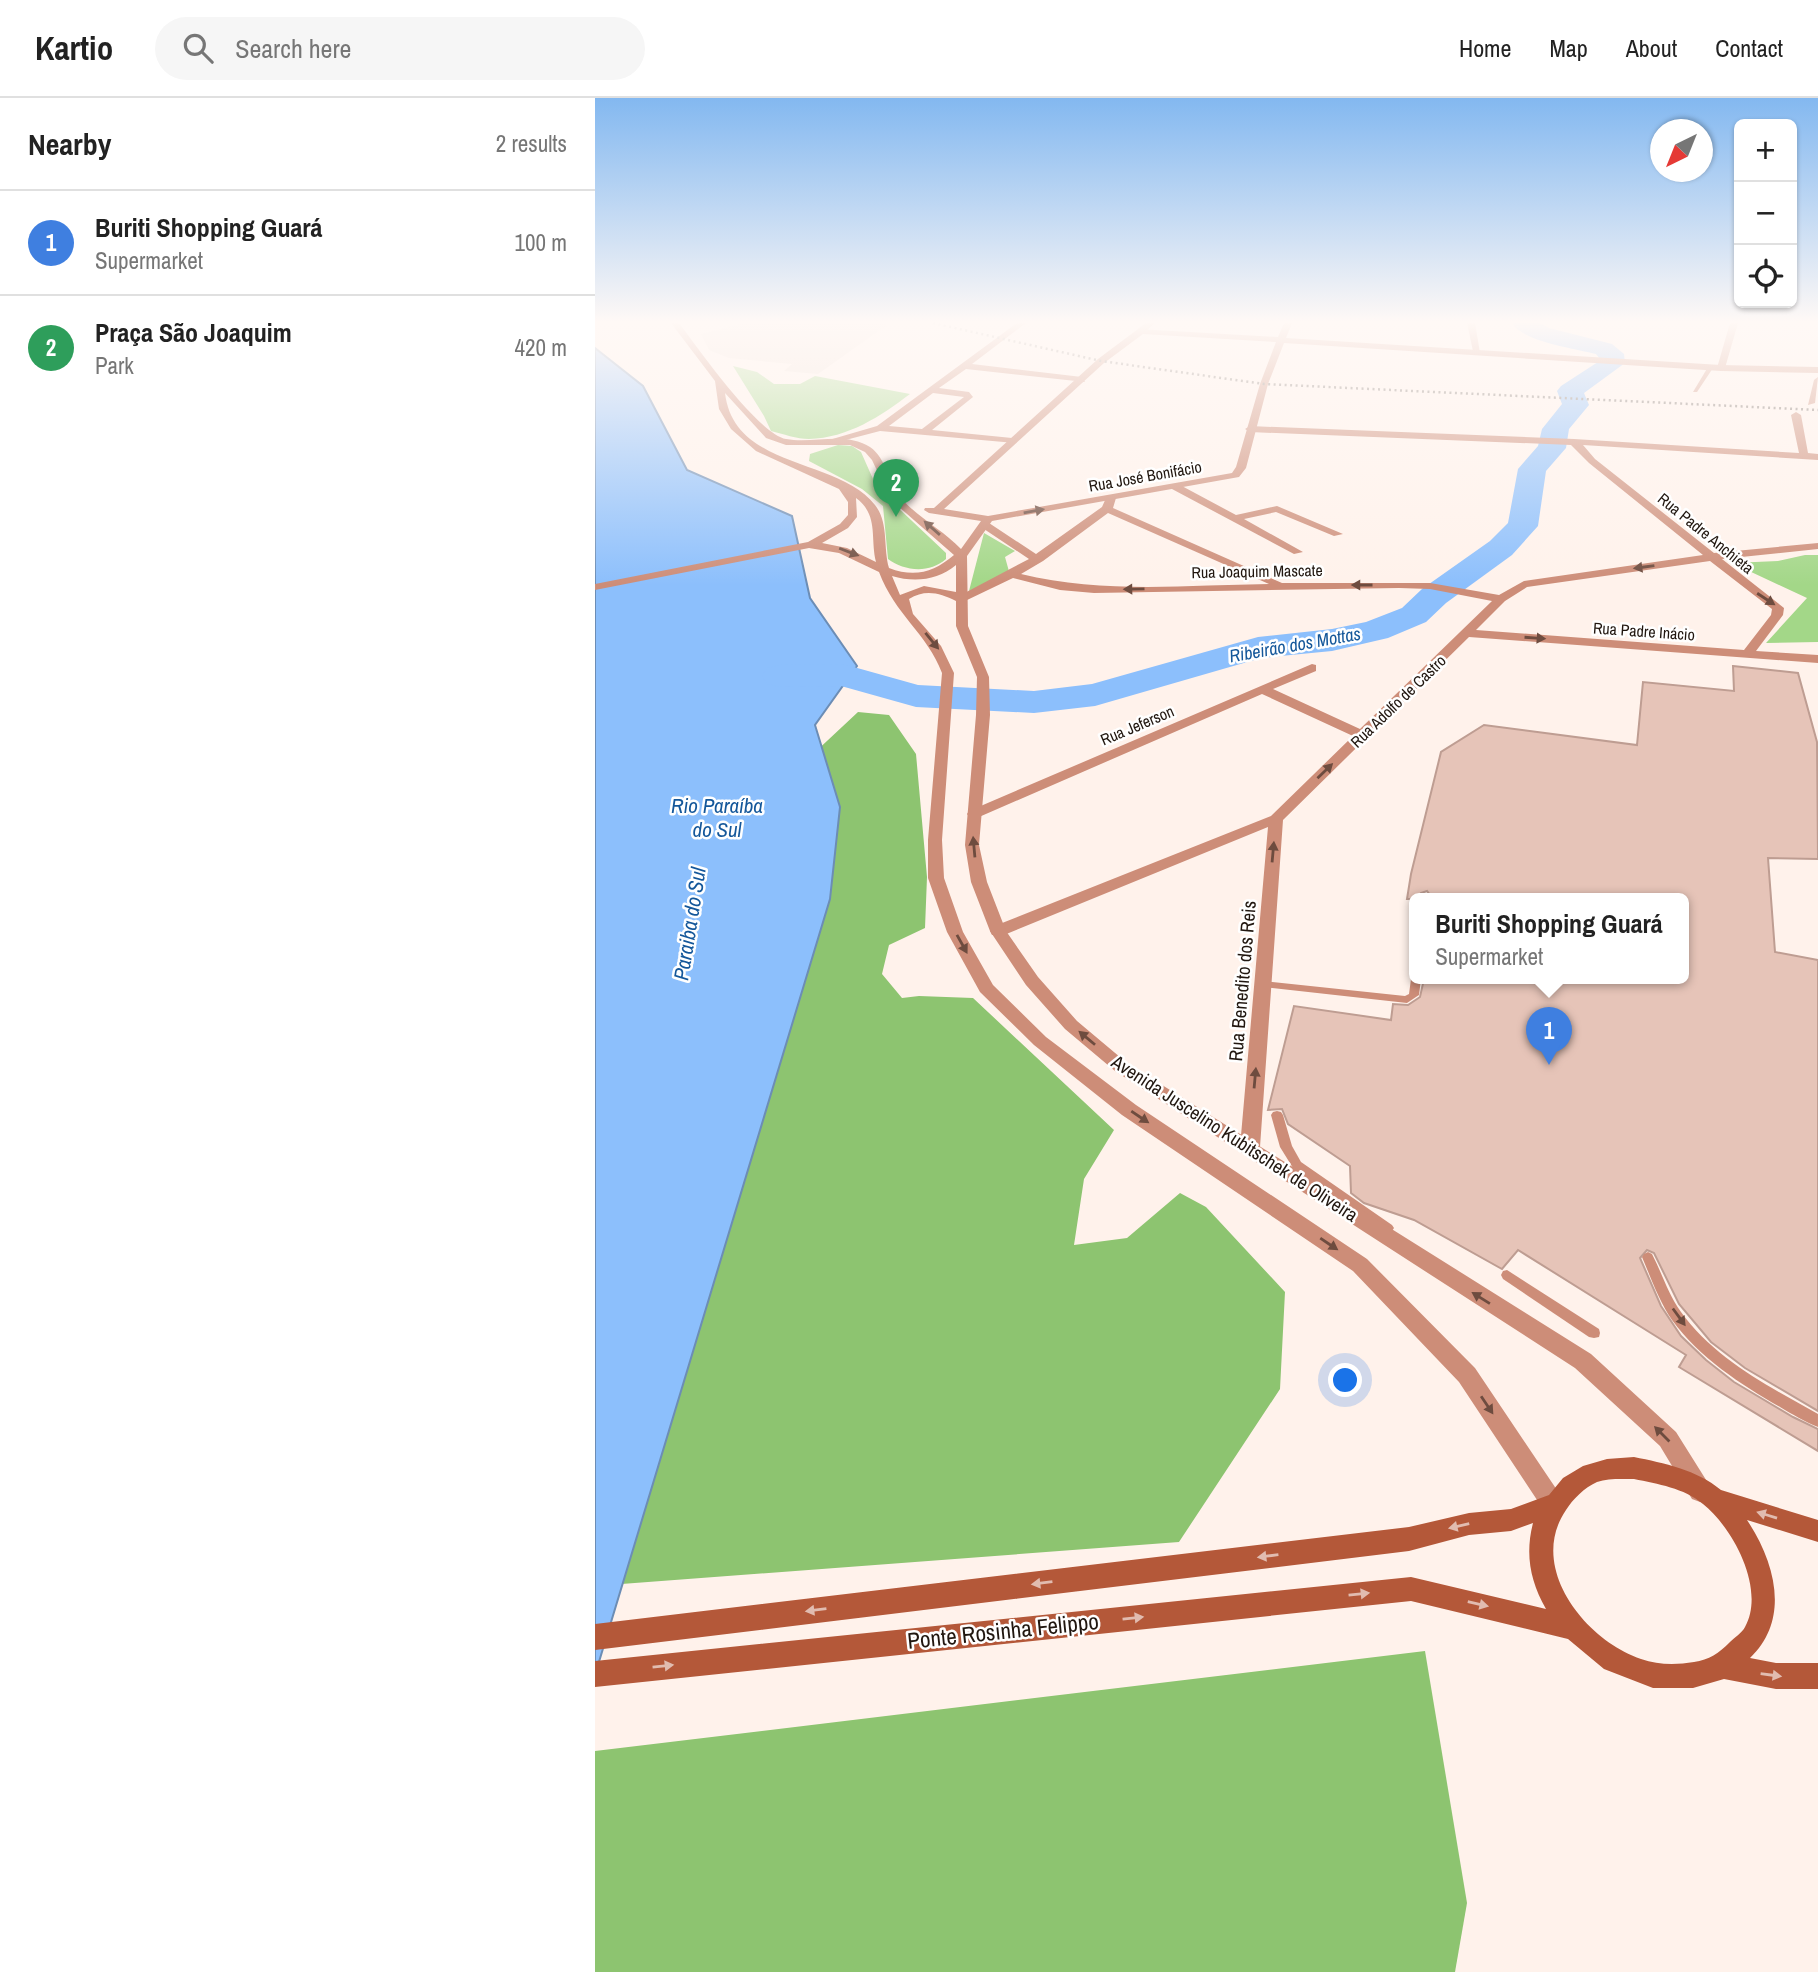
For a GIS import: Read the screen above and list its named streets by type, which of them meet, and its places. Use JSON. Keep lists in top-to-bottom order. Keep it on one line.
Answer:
{"streets":{"main road":["Ponte Rosinha Felippo"],"street":["Rua José Bonifácio","Rua Padre Anchieta","Rua Joaquim Mascate","Rua Padre Inácio","Rua Adolfo de Castro","Rua Jeferson","Rua Benedito dos Reis","Avenida Juscelino Kubitschek de Oliveira"]},"crossings":[["Rua Padre Anchieta","Rua Padre Inácio"],["Rua Padre Anchieta","Rua Adolfo de Castro"],["Rua Joaquim Mascate","Rua Adolfo de Castro"],["Rua Padre Inácio","Rua Adolfo de Castro"],["Rua Adolfo de Castro","Rua Benedito dos Reis"],["Rua Adolfo de Castro","Avenida Juscelino Kubitschek de Oliveira"],["Rua Jeferson","Avenida Juscelino Kubitschek de Oliveira"],["Rua Benedito dos Reis","Avenida Juscelino Kubitschek de Oliveira"],["Avenida Juscelino Kubitschek de Oliveira","Ponte Rosinha Felippo"]],"one_way":["Rua Padre Inácio","Rua Benedito dos Reis"],"water":["Ribeirão dos Mottas","Rio Paraíba do Sul","Paraiba do Sul"],"north":"bottom left","page":{"header":"Kartio","search":"Search here","nav":["Home","Map","About","Contact"],"heading":["Nearby","2 results"],"map_buttons":["+","−"],"list":[{"mark":"1","name":"Buriti Shopping Guará","note":"Supermarket","value":"100 m"},{"mark":"2","name":"Praça São Joaquim","note":"Park","value":"420 m"}],"pins":["2","1"],"popup":["Buriti Shopping Guará","Supermarket"]}}
